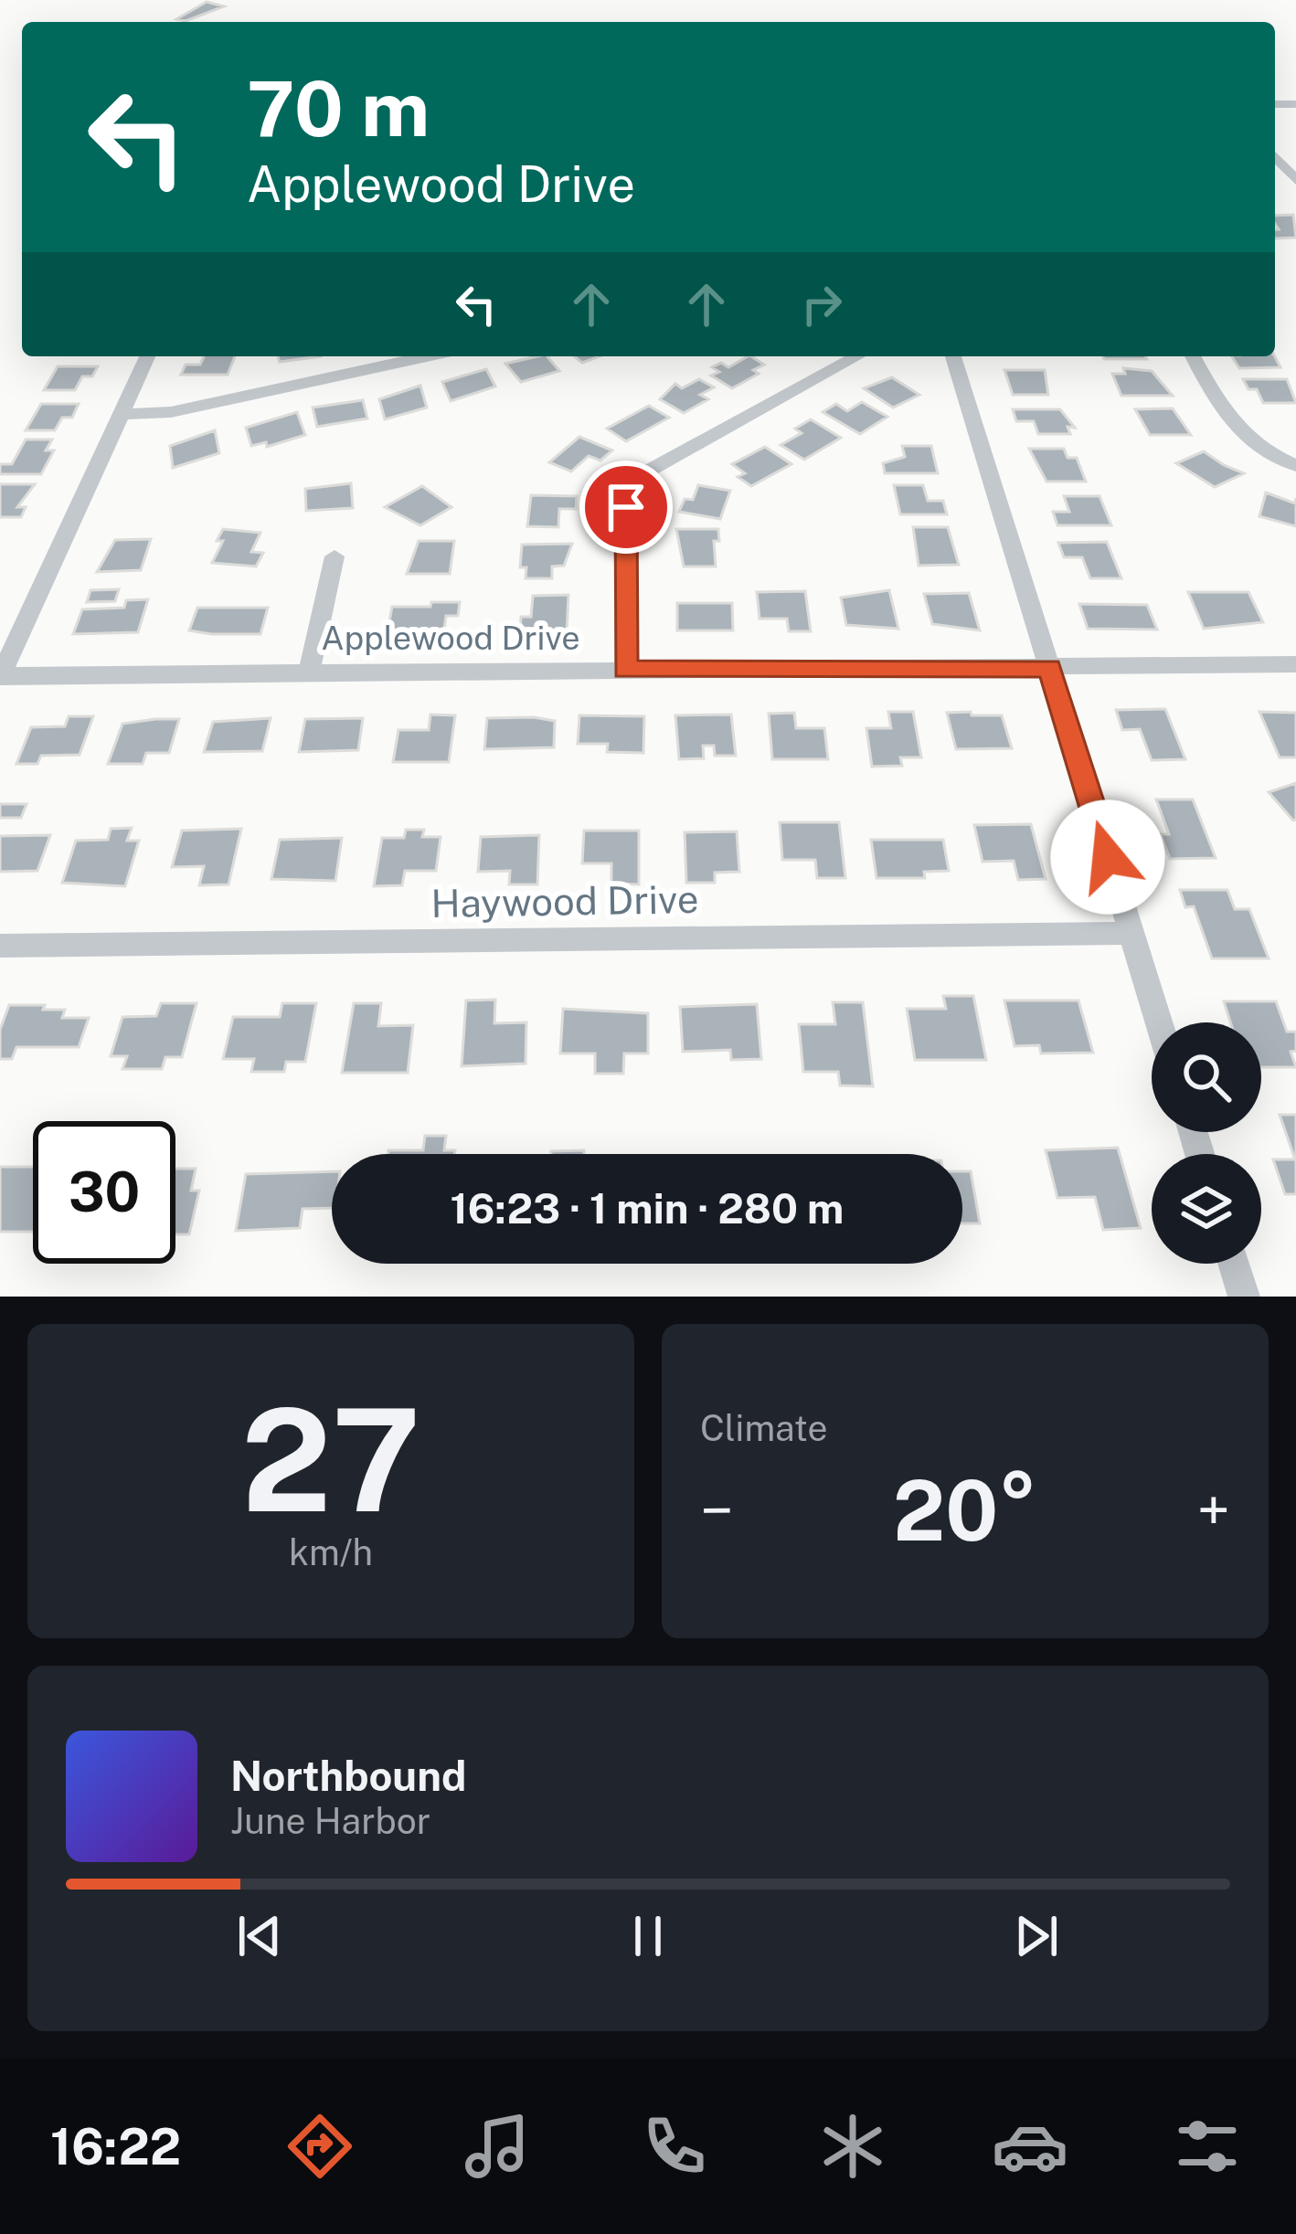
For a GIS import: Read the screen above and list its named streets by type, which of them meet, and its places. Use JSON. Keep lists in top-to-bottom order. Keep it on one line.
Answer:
{"streets":{"street":["Applewood Drive","Haywood Drive"]},"page":{"turn":["70 m","Applewood Drive"],"limit":"30","trip":"16:23 · 1 min · 280 m","tile":[["27","km/h"],"Climate"],"heat":["−","20°","+"],"song":["Northbound","June Harbor"],"tabs":"16:22"}}
